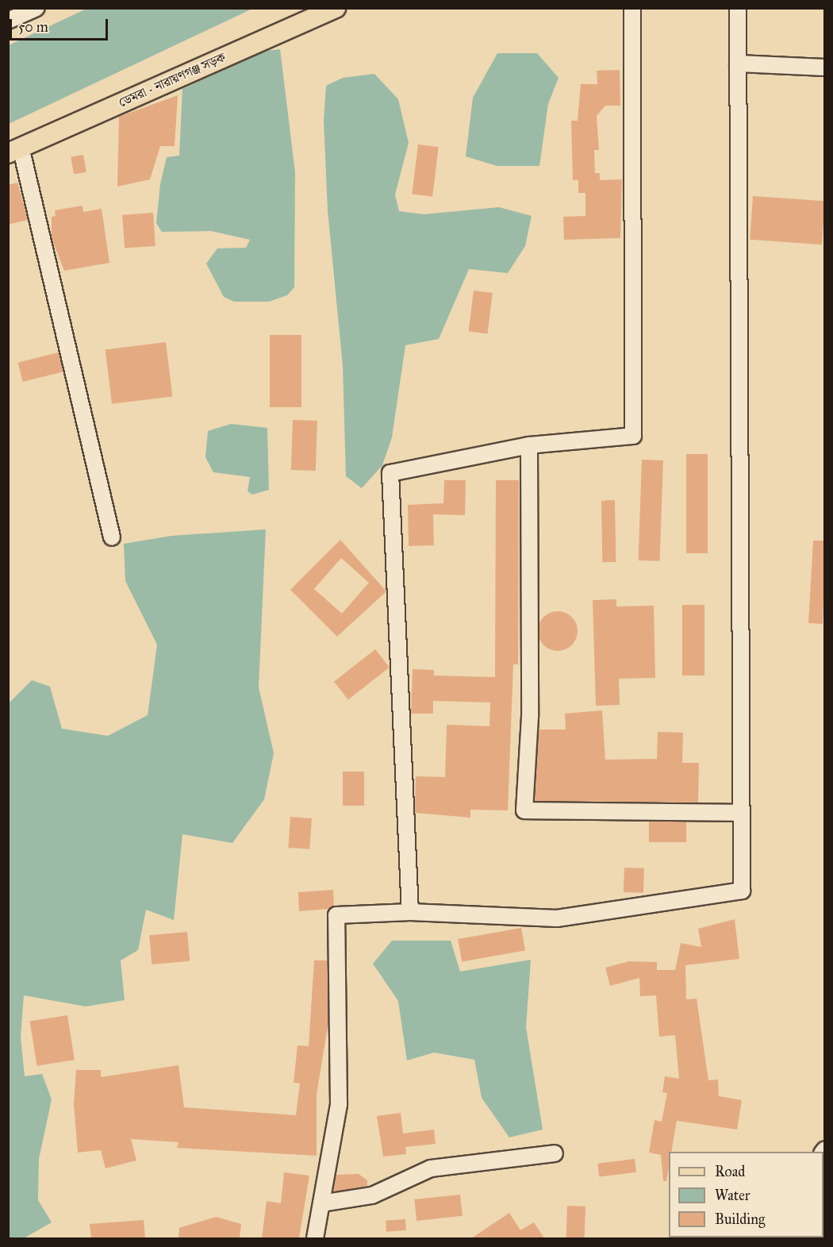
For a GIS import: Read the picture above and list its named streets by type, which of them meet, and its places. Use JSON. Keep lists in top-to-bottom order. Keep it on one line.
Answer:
{"streets":{"main road":["ডেমরা - নারায়ণগঞ্জ সড়ক"]},"legend":["Road","Water","Building"],"scale_bar":"50 m"}
